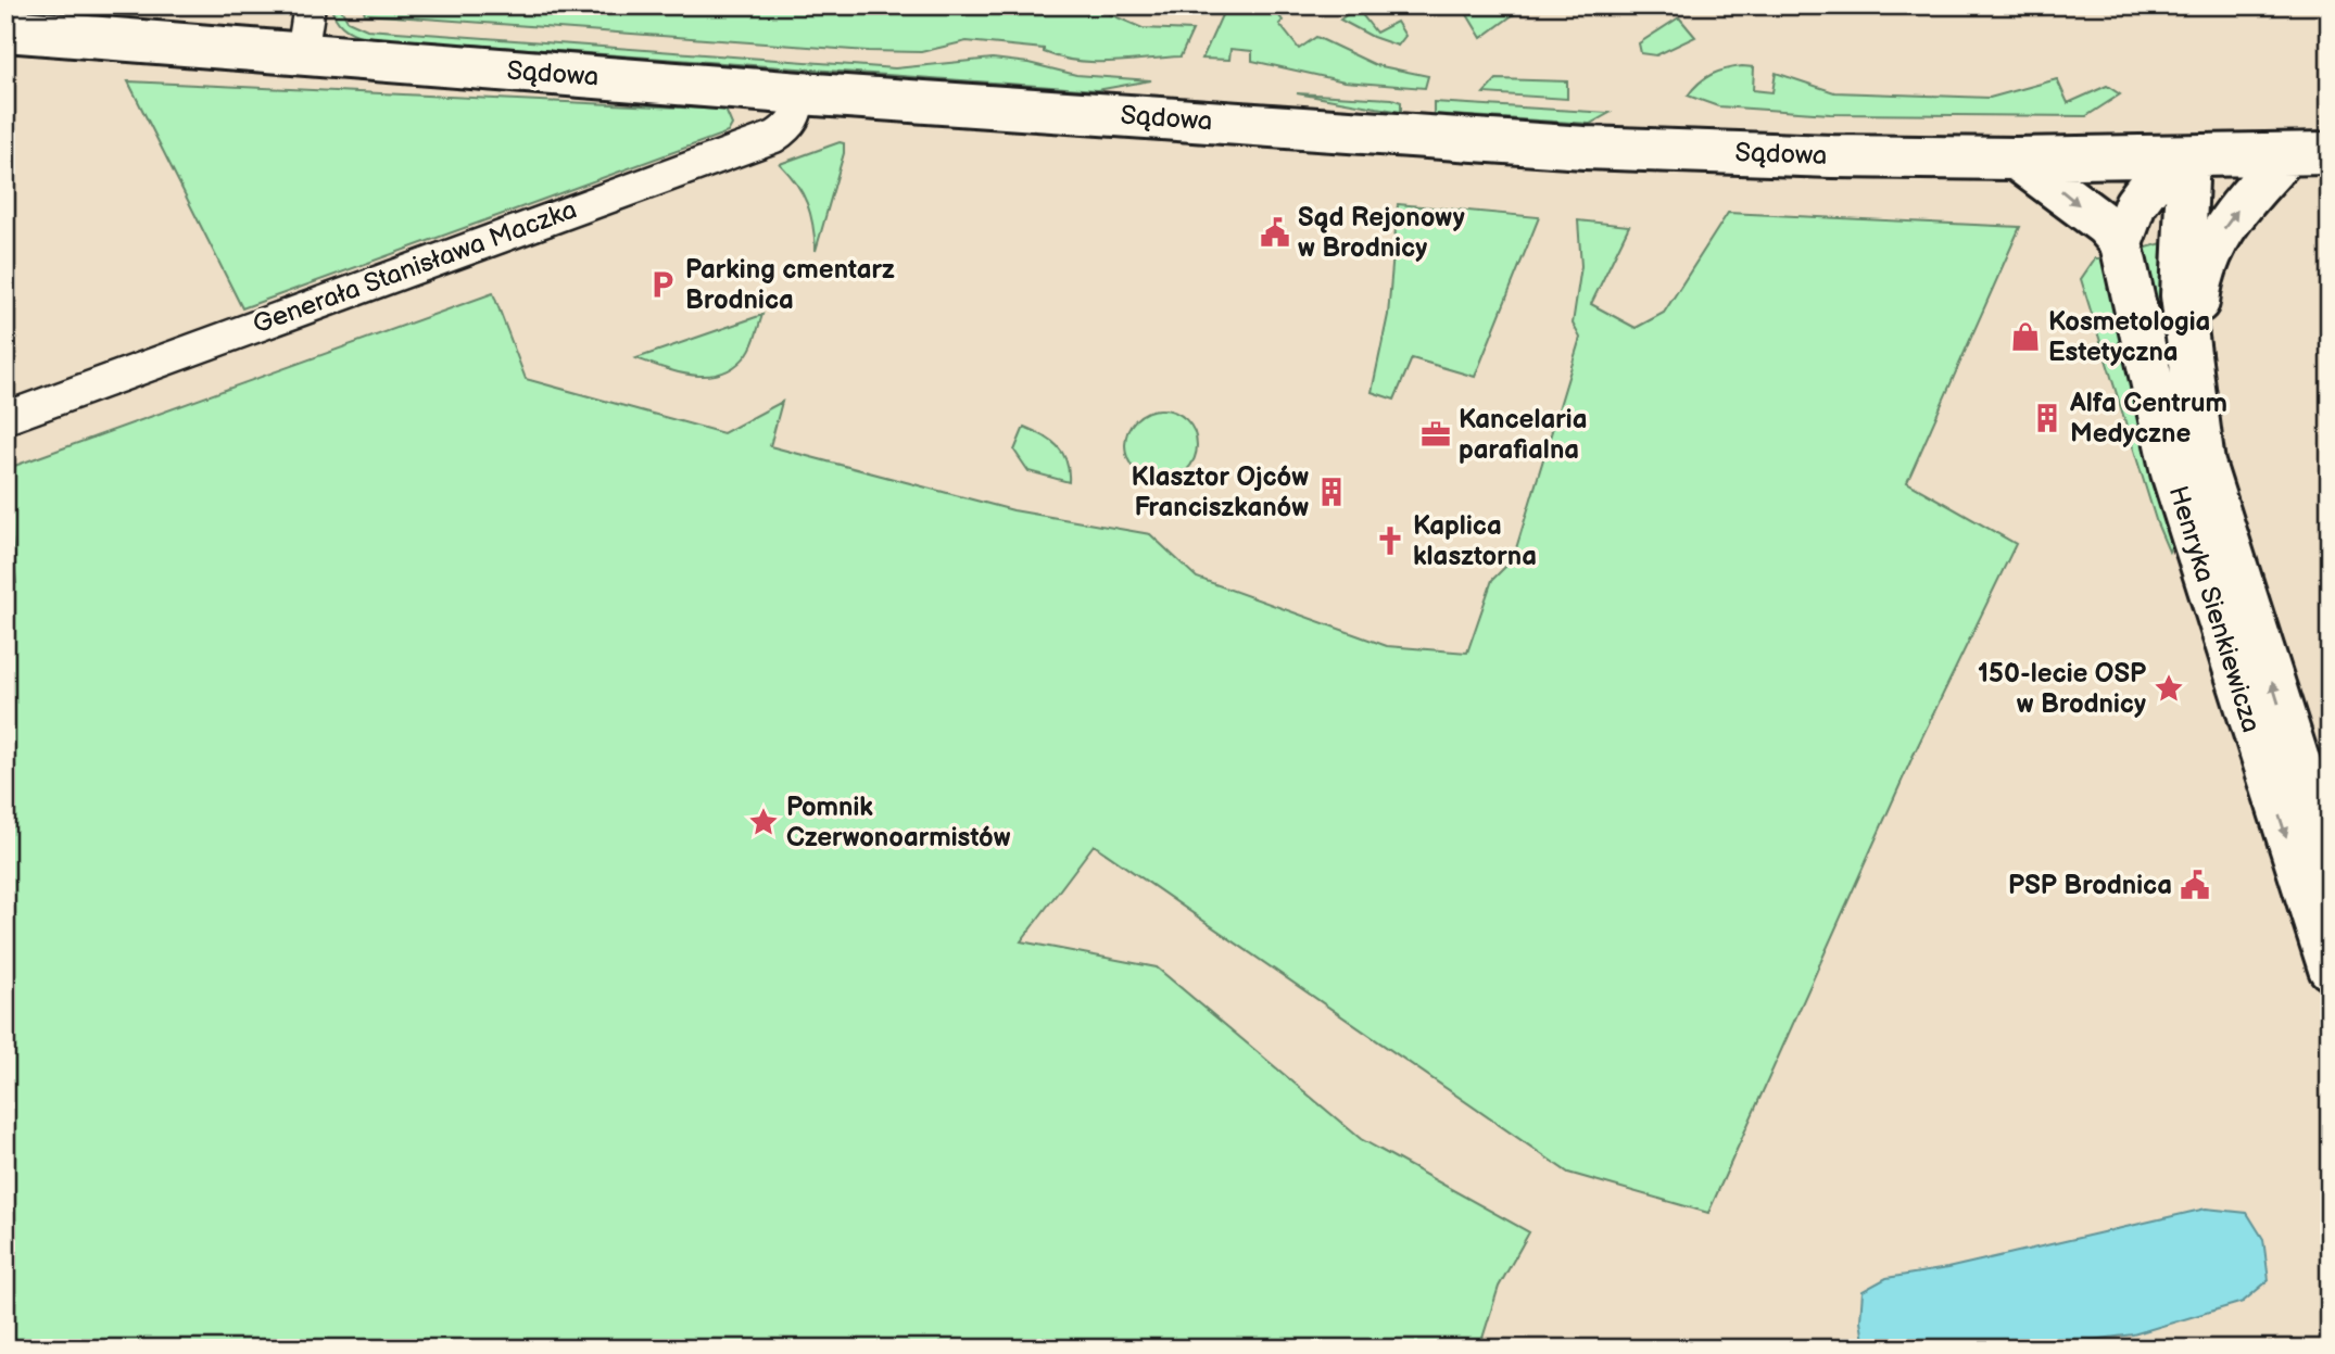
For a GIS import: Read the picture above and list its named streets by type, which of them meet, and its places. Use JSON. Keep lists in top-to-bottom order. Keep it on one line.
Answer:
{"streets":{"main road":["Sądowa","Henryka Sienkiewicza"],"street":["Generała Stanisława Maczka"]},"crossings":[["Sądowa","Generała Stanisława Maczka"],["Sądowa","Henryka Sienkiewicza"]],"places":{"public building":["Sąd Rejonowy w Brodnicy","PSP Brodnica"],"parking":["Parking cmentarz Brodnica"],"shop":["Kosmetologia Estetyczna"],"building":["Alfa Centrum Medyczne","Klasztor Ojców Franciszkanów"],"office":["Kancelaria parafialna"],"church":["Kaplica klasztorna"],"place":["150-lecie OSP w Brodnicy","Pomnik Czerwonoarmistów"]}}
